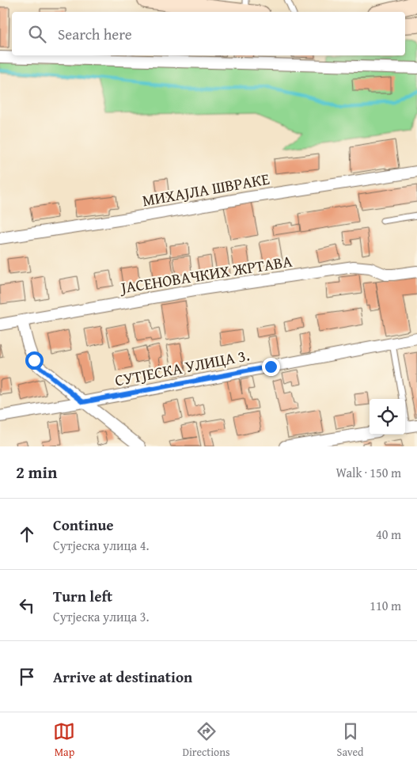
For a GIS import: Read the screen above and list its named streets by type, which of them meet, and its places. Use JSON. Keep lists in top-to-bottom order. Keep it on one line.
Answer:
{"streets":{"street":["МИХАЈЛА ШВРАКЕ","ЈАСЕНОВАЧКИХ ЖРТАВА","СУТЈЕСКА УЛИЦА 3."]},"page":{"search":"Search here","heading":["2 min","Walk · 150 m"],"list":[["Continue","Сутјеска улица 4.","40 m"],["Turn left","Сутјеска улица 3.","110 m"],"Arrive at destination"],"nav":["Map","Directions","Saved"]}}
